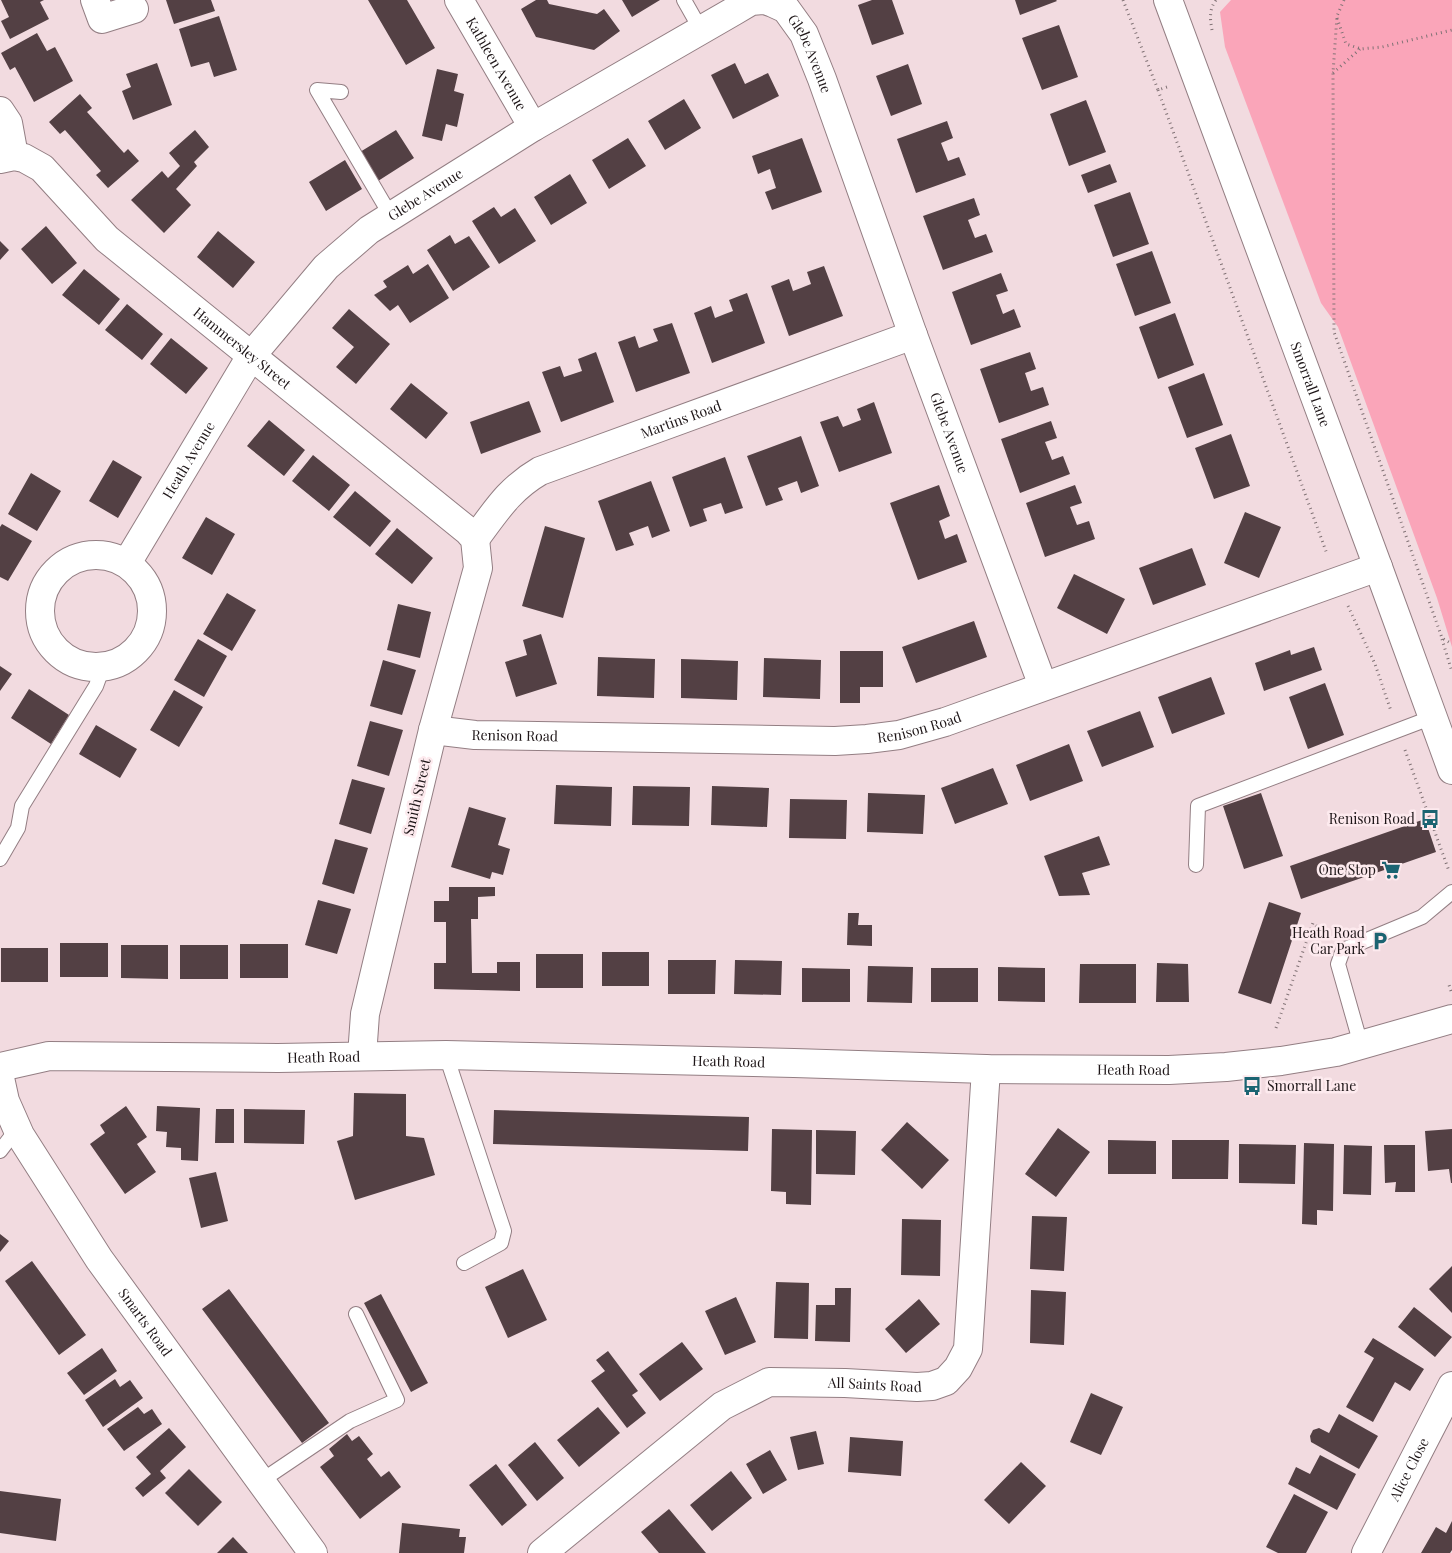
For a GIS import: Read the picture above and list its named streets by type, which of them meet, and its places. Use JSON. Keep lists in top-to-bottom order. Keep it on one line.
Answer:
{"streets":{"street":["Glebe Avenue","Kathleen Avenue","Hammersley Street","Smorrall Lane","Martins Road","Heath Avenue","Renison Road","Smith Street","Heath Road","Smarts Road","All Saints Road","Alice Close"]},"crossings":[["Glebe Avenue","Kathleen Avenue"],["Glebe Avenue","Hammersley Street"],["Glebe Avenue","Martins Road"],["Glebe Avenue","Heath Avenue"],["Glebe Avenue","Renison Road"],["Hammersley Street","Martins Road"],["Hammersley Street","Heath Avenue"],["Hammersley Street","Smith Street"],["Smorrall Lane","Renison Road"],["Martins Road","Smith Street"],["Renison Road","Smith Street"],["Smith Street","Heath Road"],["Heath Road","All Saints Road"]],"places":{"bus stop":["Renison Road","Smorrall Lane"],"supermarket":["One Stop"],"parking":["Heath Road Car Park"]}}
